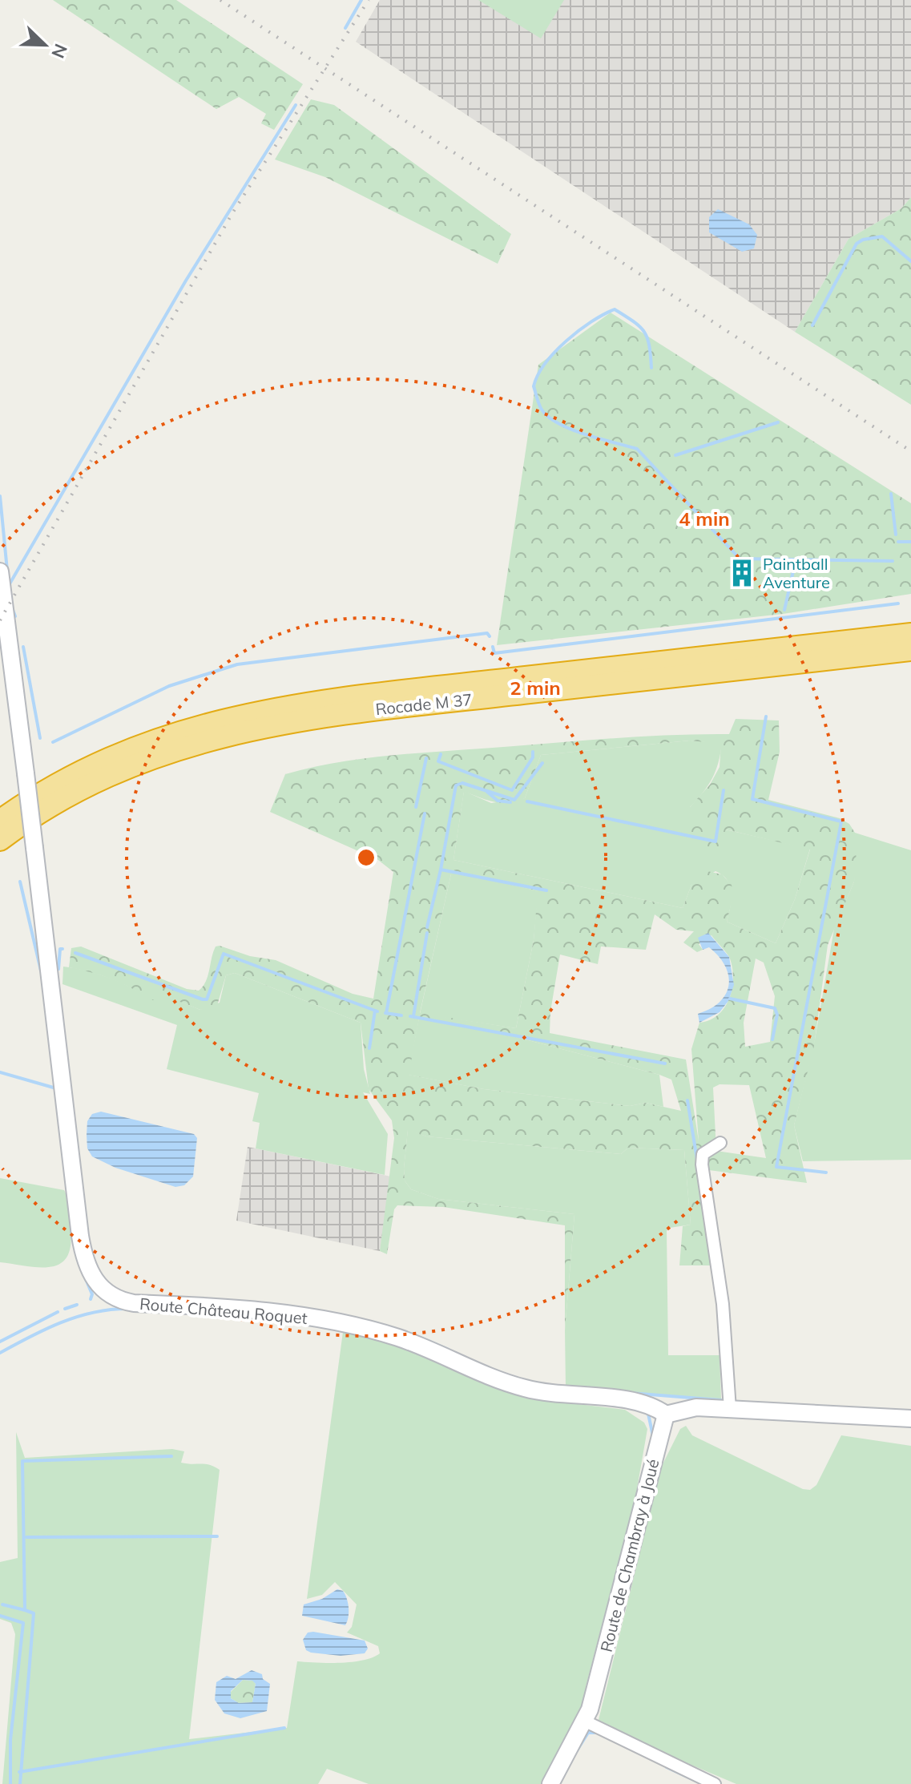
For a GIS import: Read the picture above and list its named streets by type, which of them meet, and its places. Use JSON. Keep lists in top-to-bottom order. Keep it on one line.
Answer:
{"streets":{"highway":["Rocade M 37"],"street":["Route Château Roquet","Route de Chambray à Joué"]},"crossings":[["Route Château Roquet","Route de Chambray à Joué"]],"places":{"building":["Paintball Aventure"]},"north":"bottom right","rings":["4 min","2 min"]}
